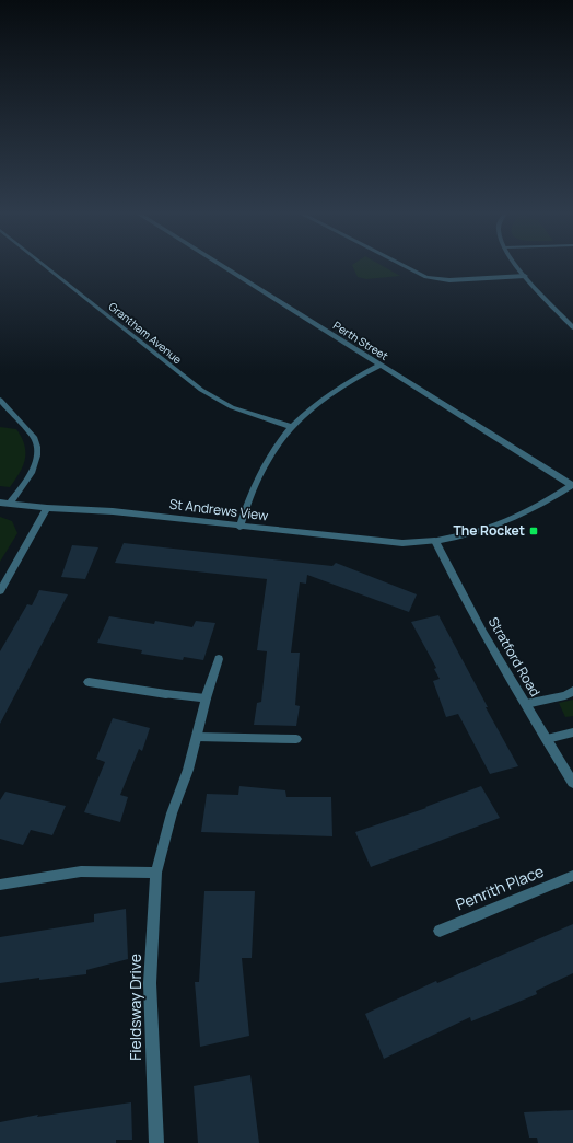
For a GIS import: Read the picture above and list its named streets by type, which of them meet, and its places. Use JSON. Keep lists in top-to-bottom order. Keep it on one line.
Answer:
{"streets":{"street":["Grantham Avenue","Perth Street","St Andrews View","Stratford Road","Penrith Place","Fieldsway Drive"]},"crossings":[["Perth Street","St Andrews View"],["St Andrews View","Stratford Road"]],"places":{"transit":["The Rocket"]}}
